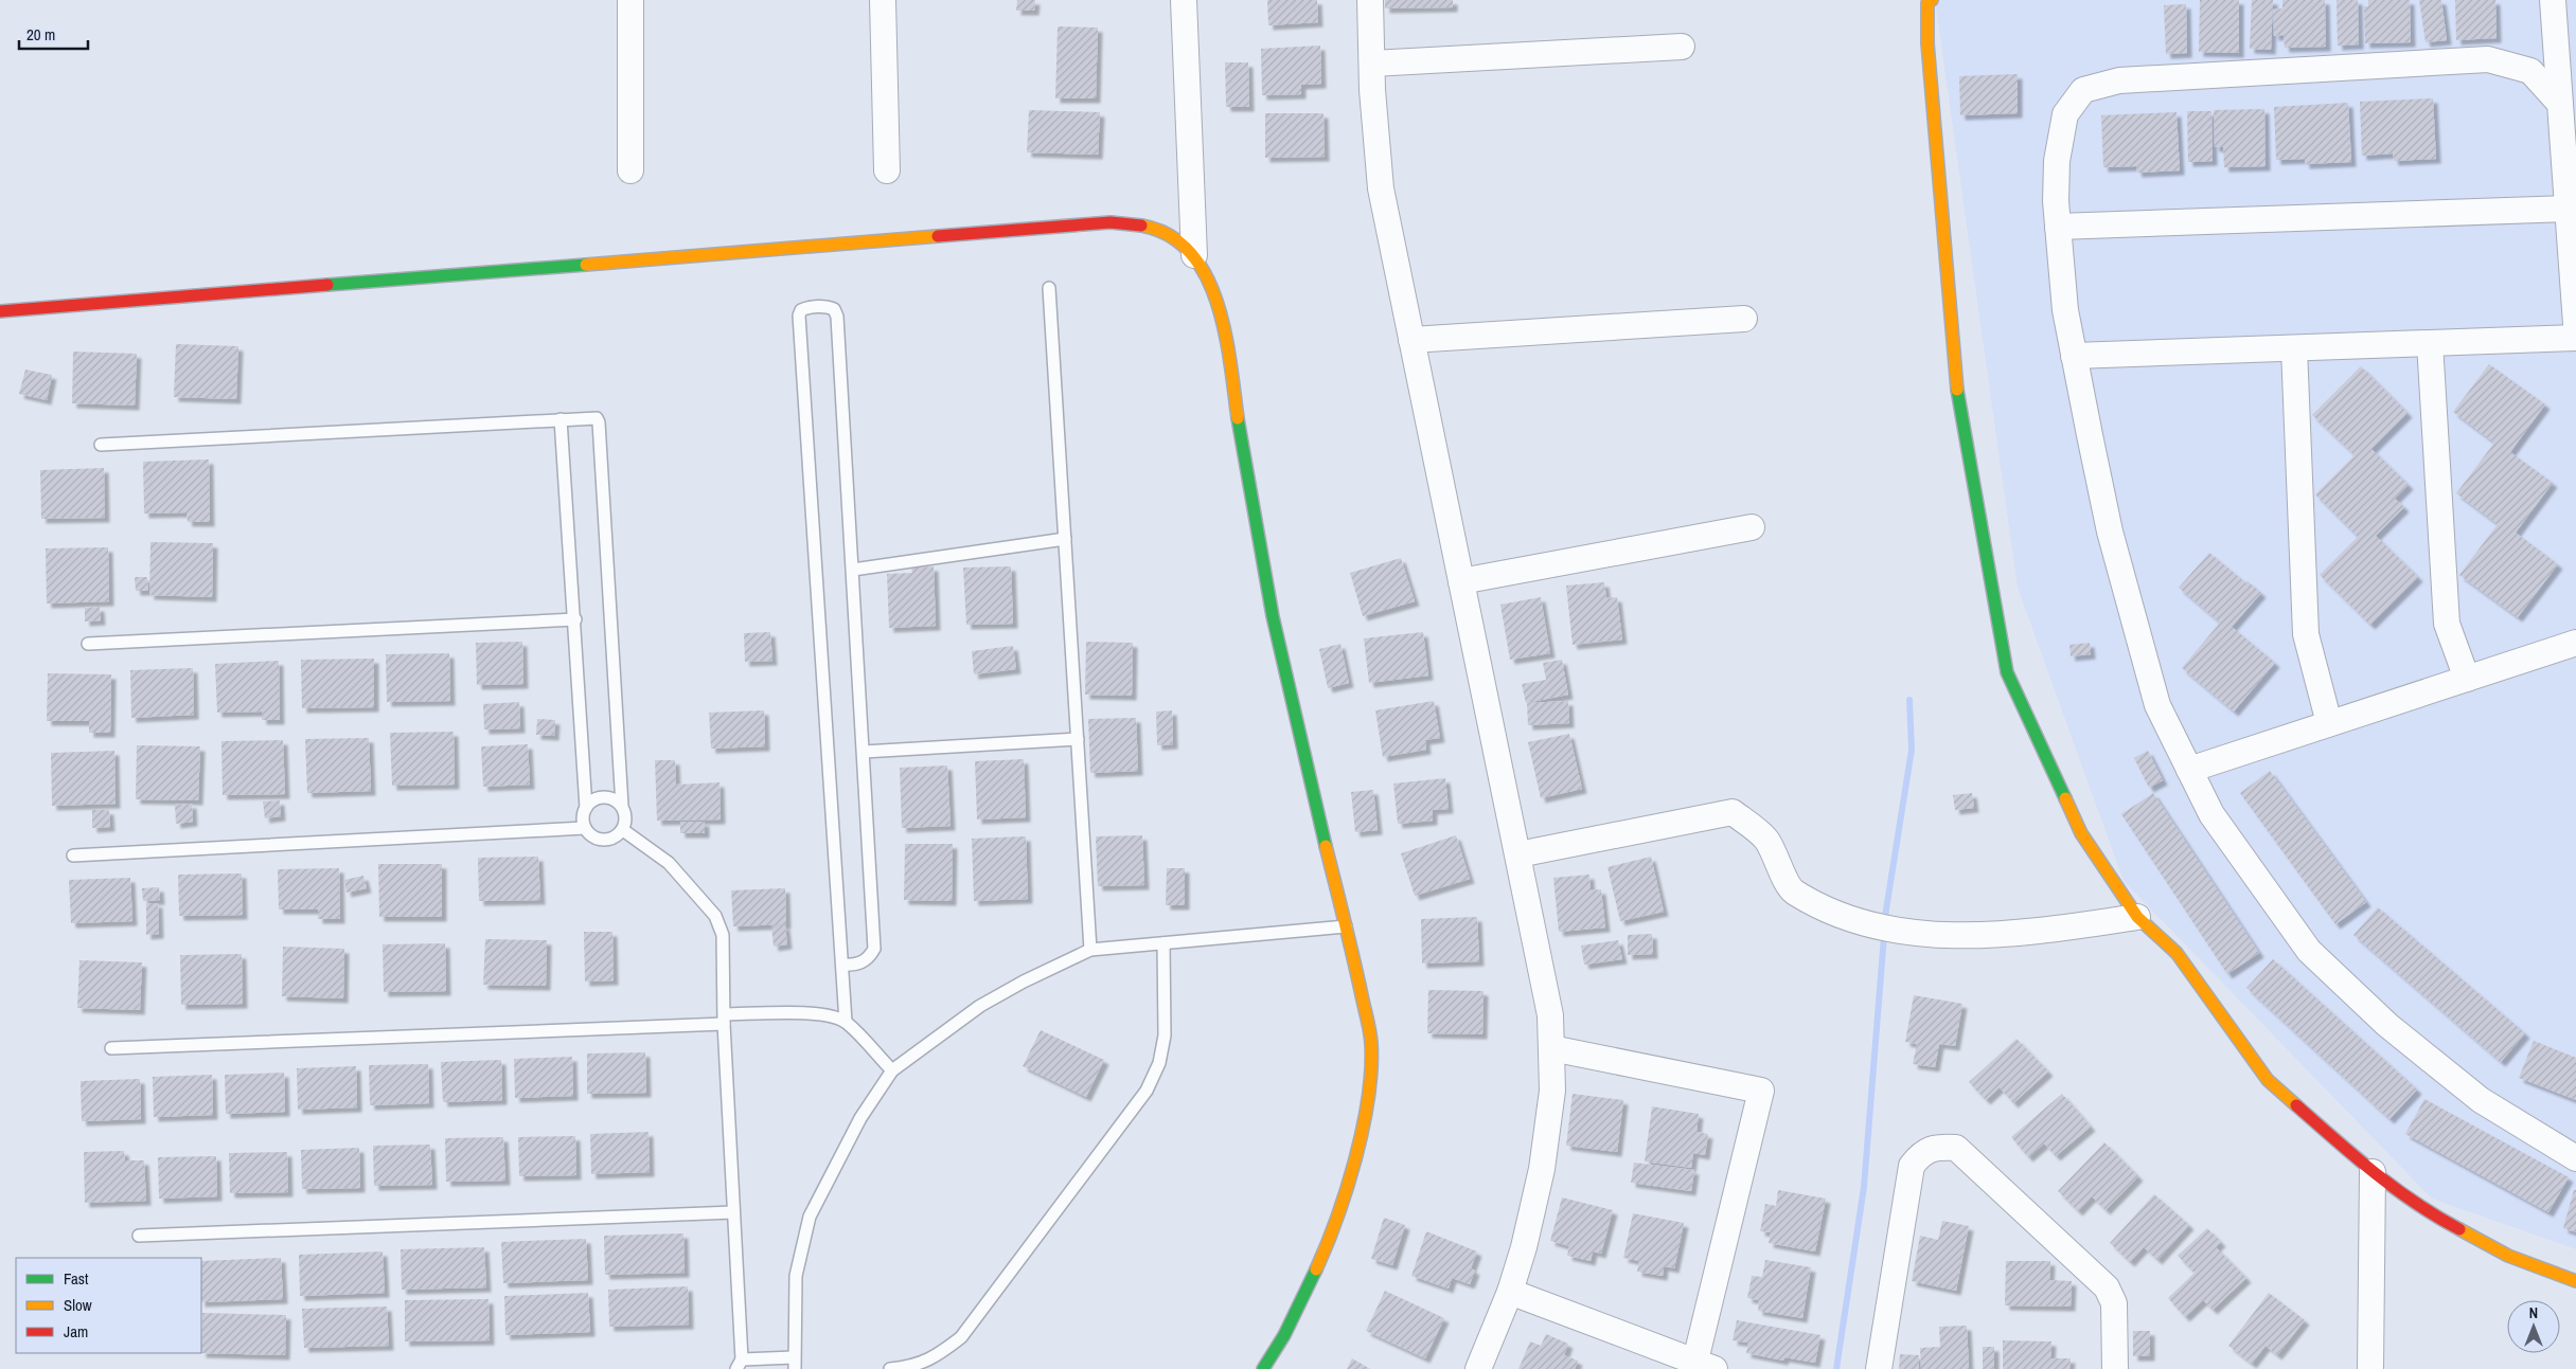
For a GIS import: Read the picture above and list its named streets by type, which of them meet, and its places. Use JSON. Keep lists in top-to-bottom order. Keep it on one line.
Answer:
{"legend":["Fast","Slow","Jam"],"scale_bar":"20 m","north":"top"}
